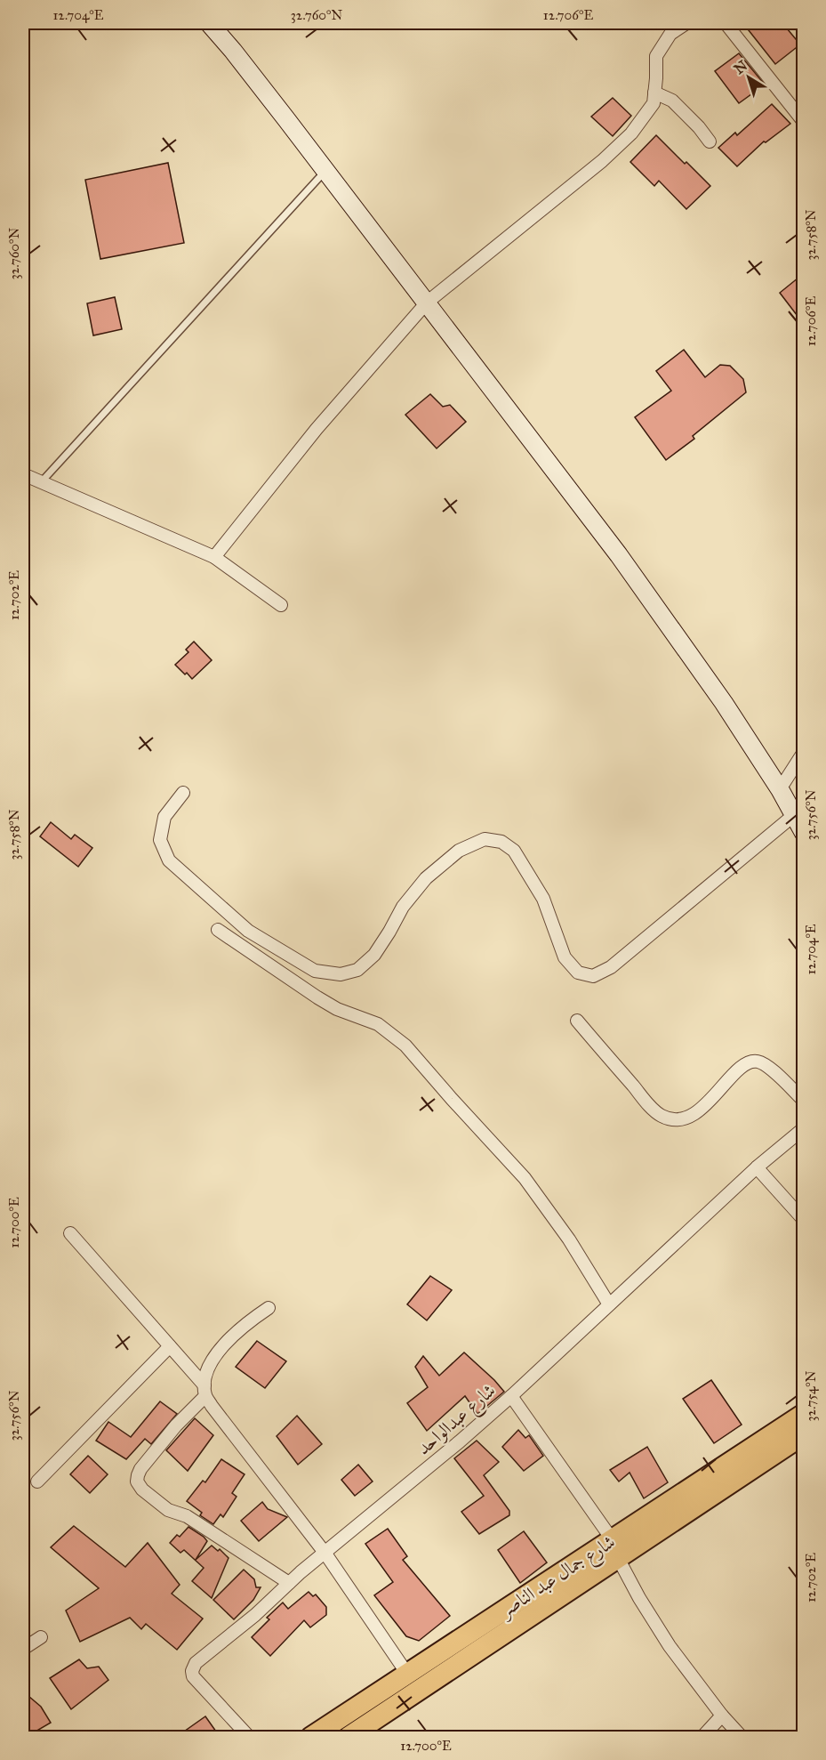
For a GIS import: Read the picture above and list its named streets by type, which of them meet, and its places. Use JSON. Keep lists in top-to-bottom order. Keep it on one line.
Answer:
{"streets":{"main road":["شارع جمال عبد الناصر"],"street":["شارع عبدالواحد"]},"north":"top left","coordinates":["12.704°E","32.760°N","12.706°E","32.758°N","12.702°E","32.756°N","12.700°E","32.754°N"]}
